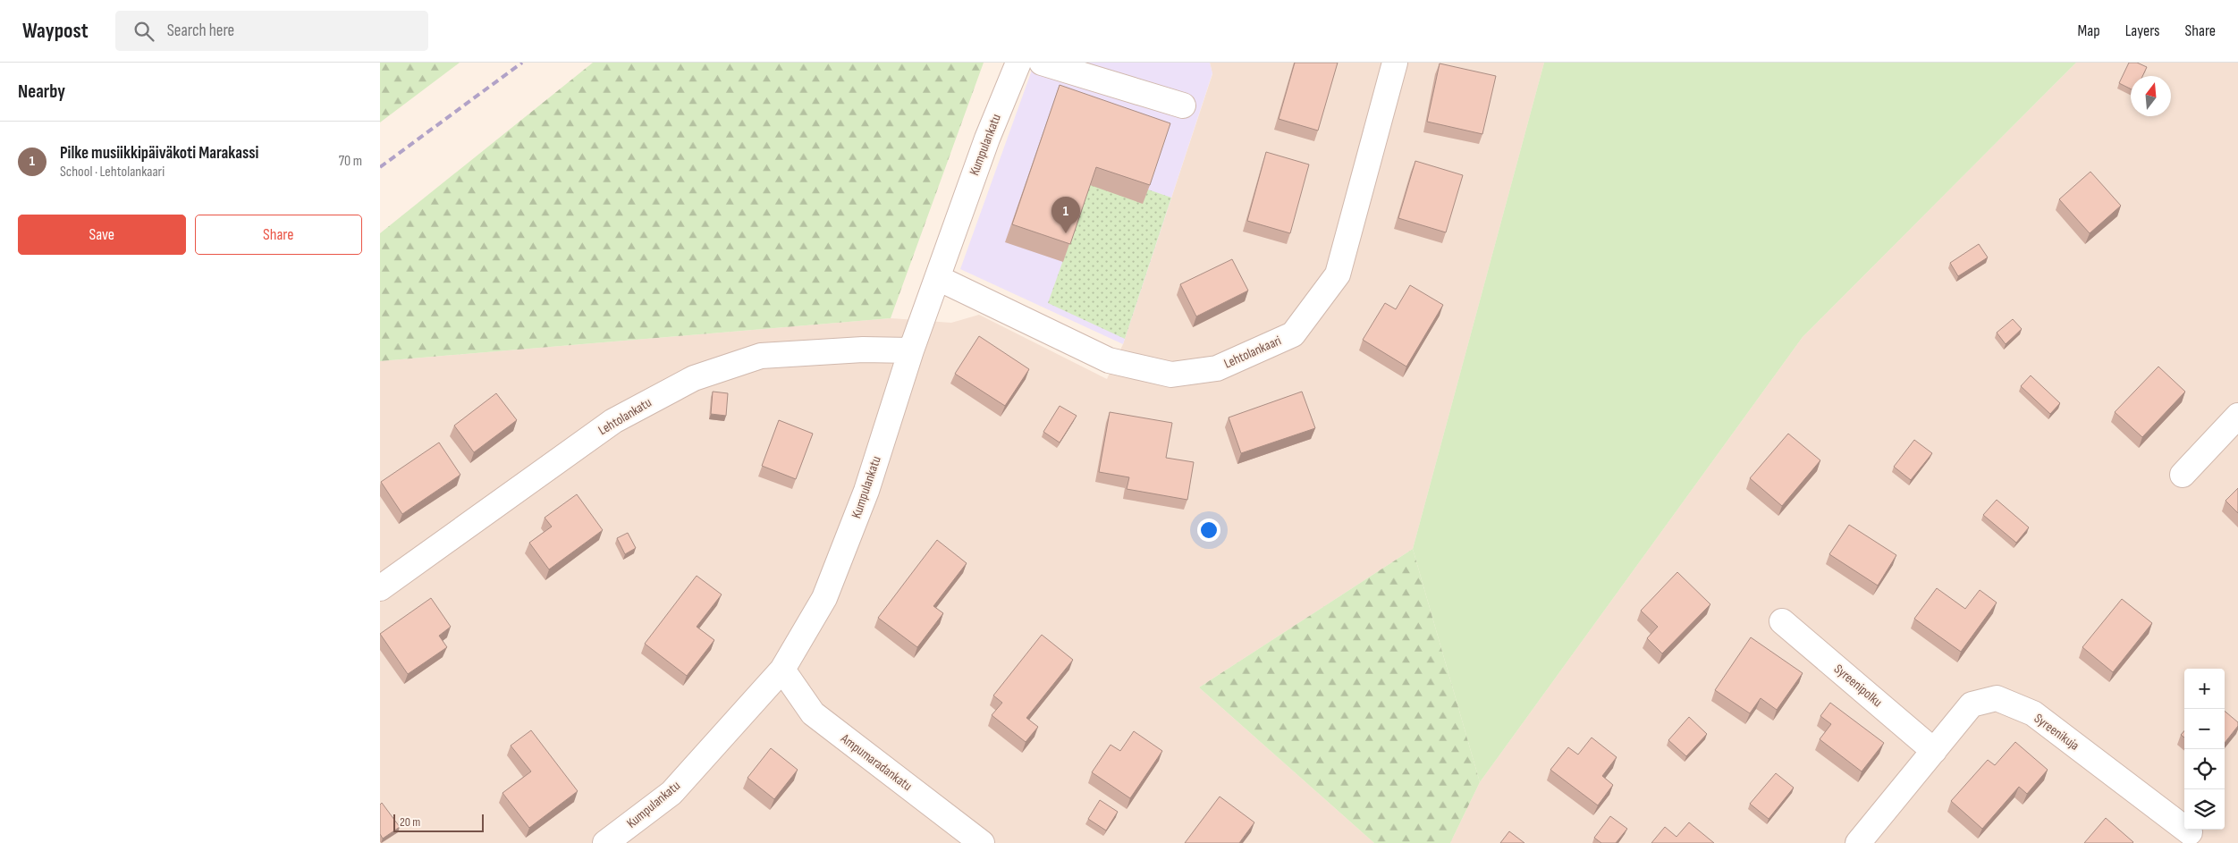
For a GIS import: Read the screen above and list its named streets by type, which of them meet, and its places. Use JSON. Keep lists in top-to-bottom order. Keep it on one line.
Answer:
{"streets":{"street":["Kumpulankatu","Lehtolankaari","Lehtolankatu","Syreenipolku","Syreenikuja","Ampumaradankatu"]},"crossings":[["Kumpulankatu","Lehtolankaari"],["Kumpulankatu","Lehtolankatu"],["Kumpulankatu","Ampumaradankatu"],["Syreenipolku","Syreenikuja"]],"scale_bar":"20 m","north":"top","page":{"header":"Waypost","search":"Search here","nav":["Map","Layers","Share"],"heading":"Nearby","list":[{"mark":"1","name":"Pilke musiikkipäiväkoti Marakassi","note":"School · Lehtolankaari","value":"70 m"}],"pins":"1","buttons":["Save","Share"],"map_buttons":["+","−"],"scale":"20 m"}}
